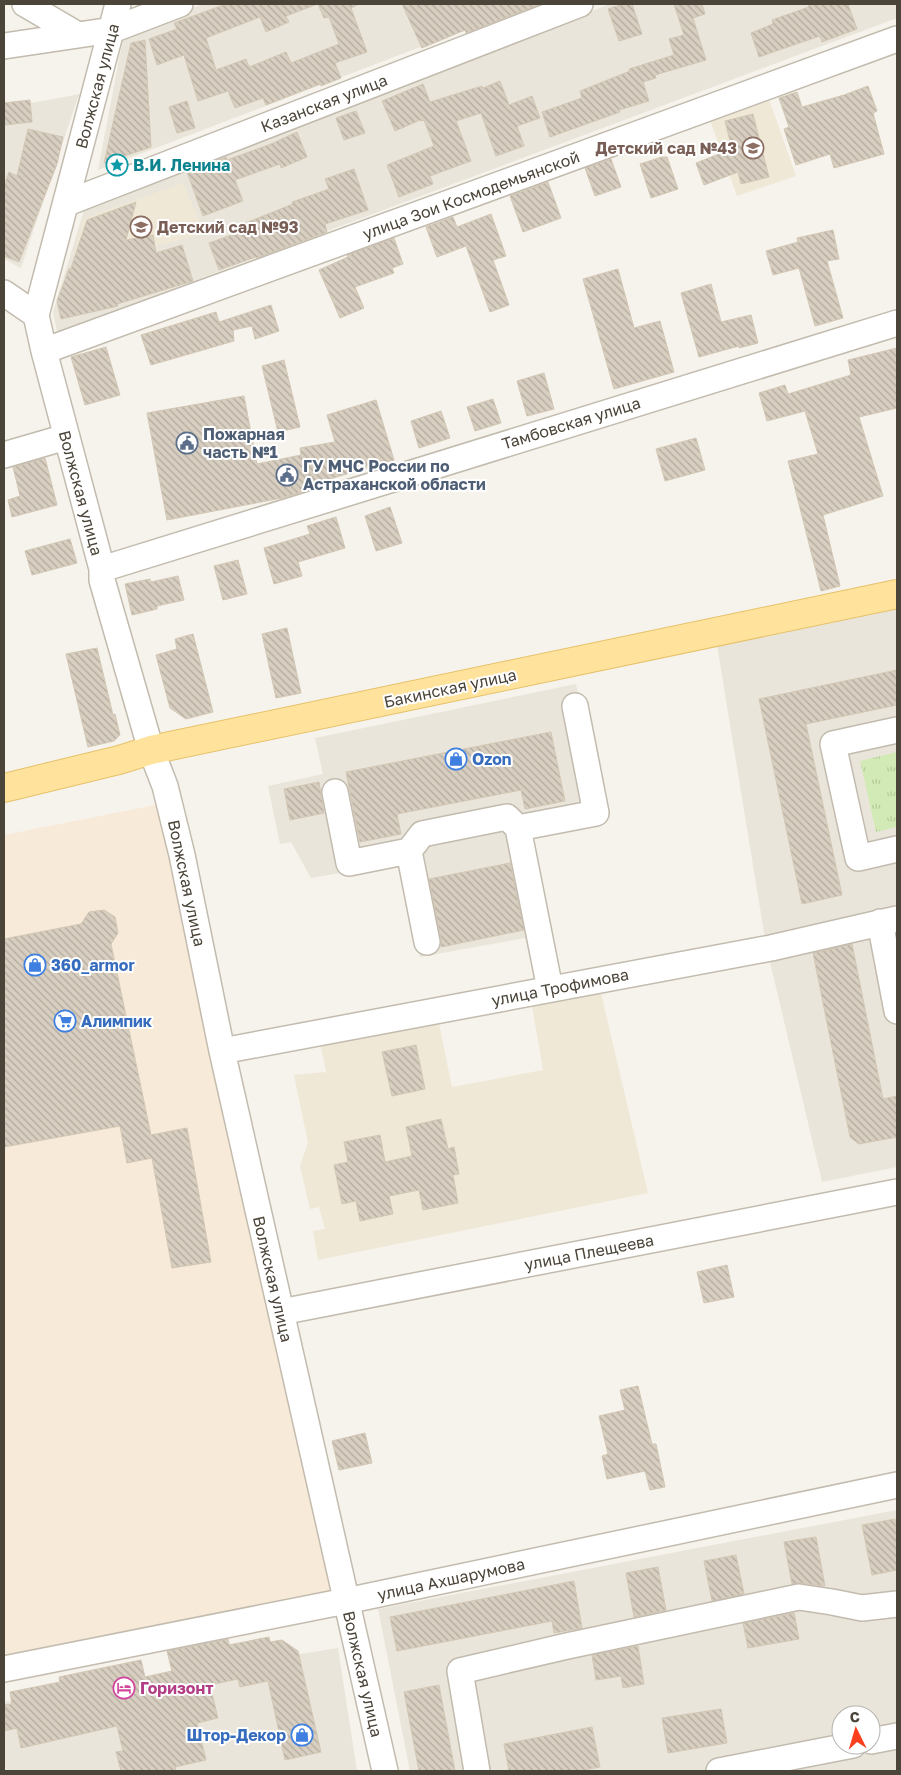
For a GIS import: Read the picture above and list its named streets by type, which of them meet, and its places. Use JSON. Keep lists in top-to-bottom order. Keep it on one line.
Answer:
{"streets":{"main road":["Бакинская улица"],"street":["Волжская улица","Казанская улица","улица Зои Космодемьянской","Тамбовская улица","улица Трофимова","улица Плещеева","улица Ахшарумова"]},"crossings":[["Волжская улица","Казанская улица"],["Волжская улица","улица Зои Космодемьянской"],["Волжская улица","Тамбовская улица"],["Волжская улица","Бакинская улица"],["Волжская улица","улица Трофимова"],["Волжская улица","улица Плещеева"],["Волжская улица","улица Ахшарумова"]],"places":{"school or university":["Детский сад №43","Детский сад №93"],"place":["В.И. Ленина"],"public building":["Пожарная часть №1","ГУ МЧС России по Астраханской области"],"shop":["Ozon","360_armor","Штор-Декор"],"supermarket":["Алимпик"],"hotel":["Горизонт"]},"north":"top"}
